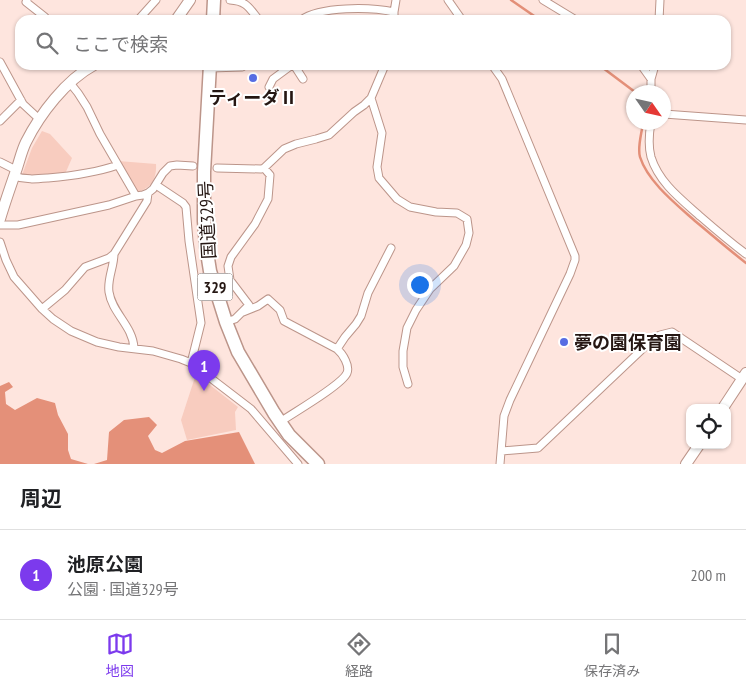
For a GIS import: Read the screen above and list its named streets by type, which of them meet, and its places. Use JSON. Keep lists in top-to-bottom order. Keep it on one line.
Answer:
{"streets":{"highway":["国道329号","329"]},"places":["ティーダⅡ","夢の園保育園"],"north":"bottom right","page":{"search":"ここで検索","pins":"1","heading":"周辺","list":[{"mark":"1","name":"池原公園","note":"公園 · 国道329号","value":"200 m"}],"nav":["地図","経路","保存済み"]}}
